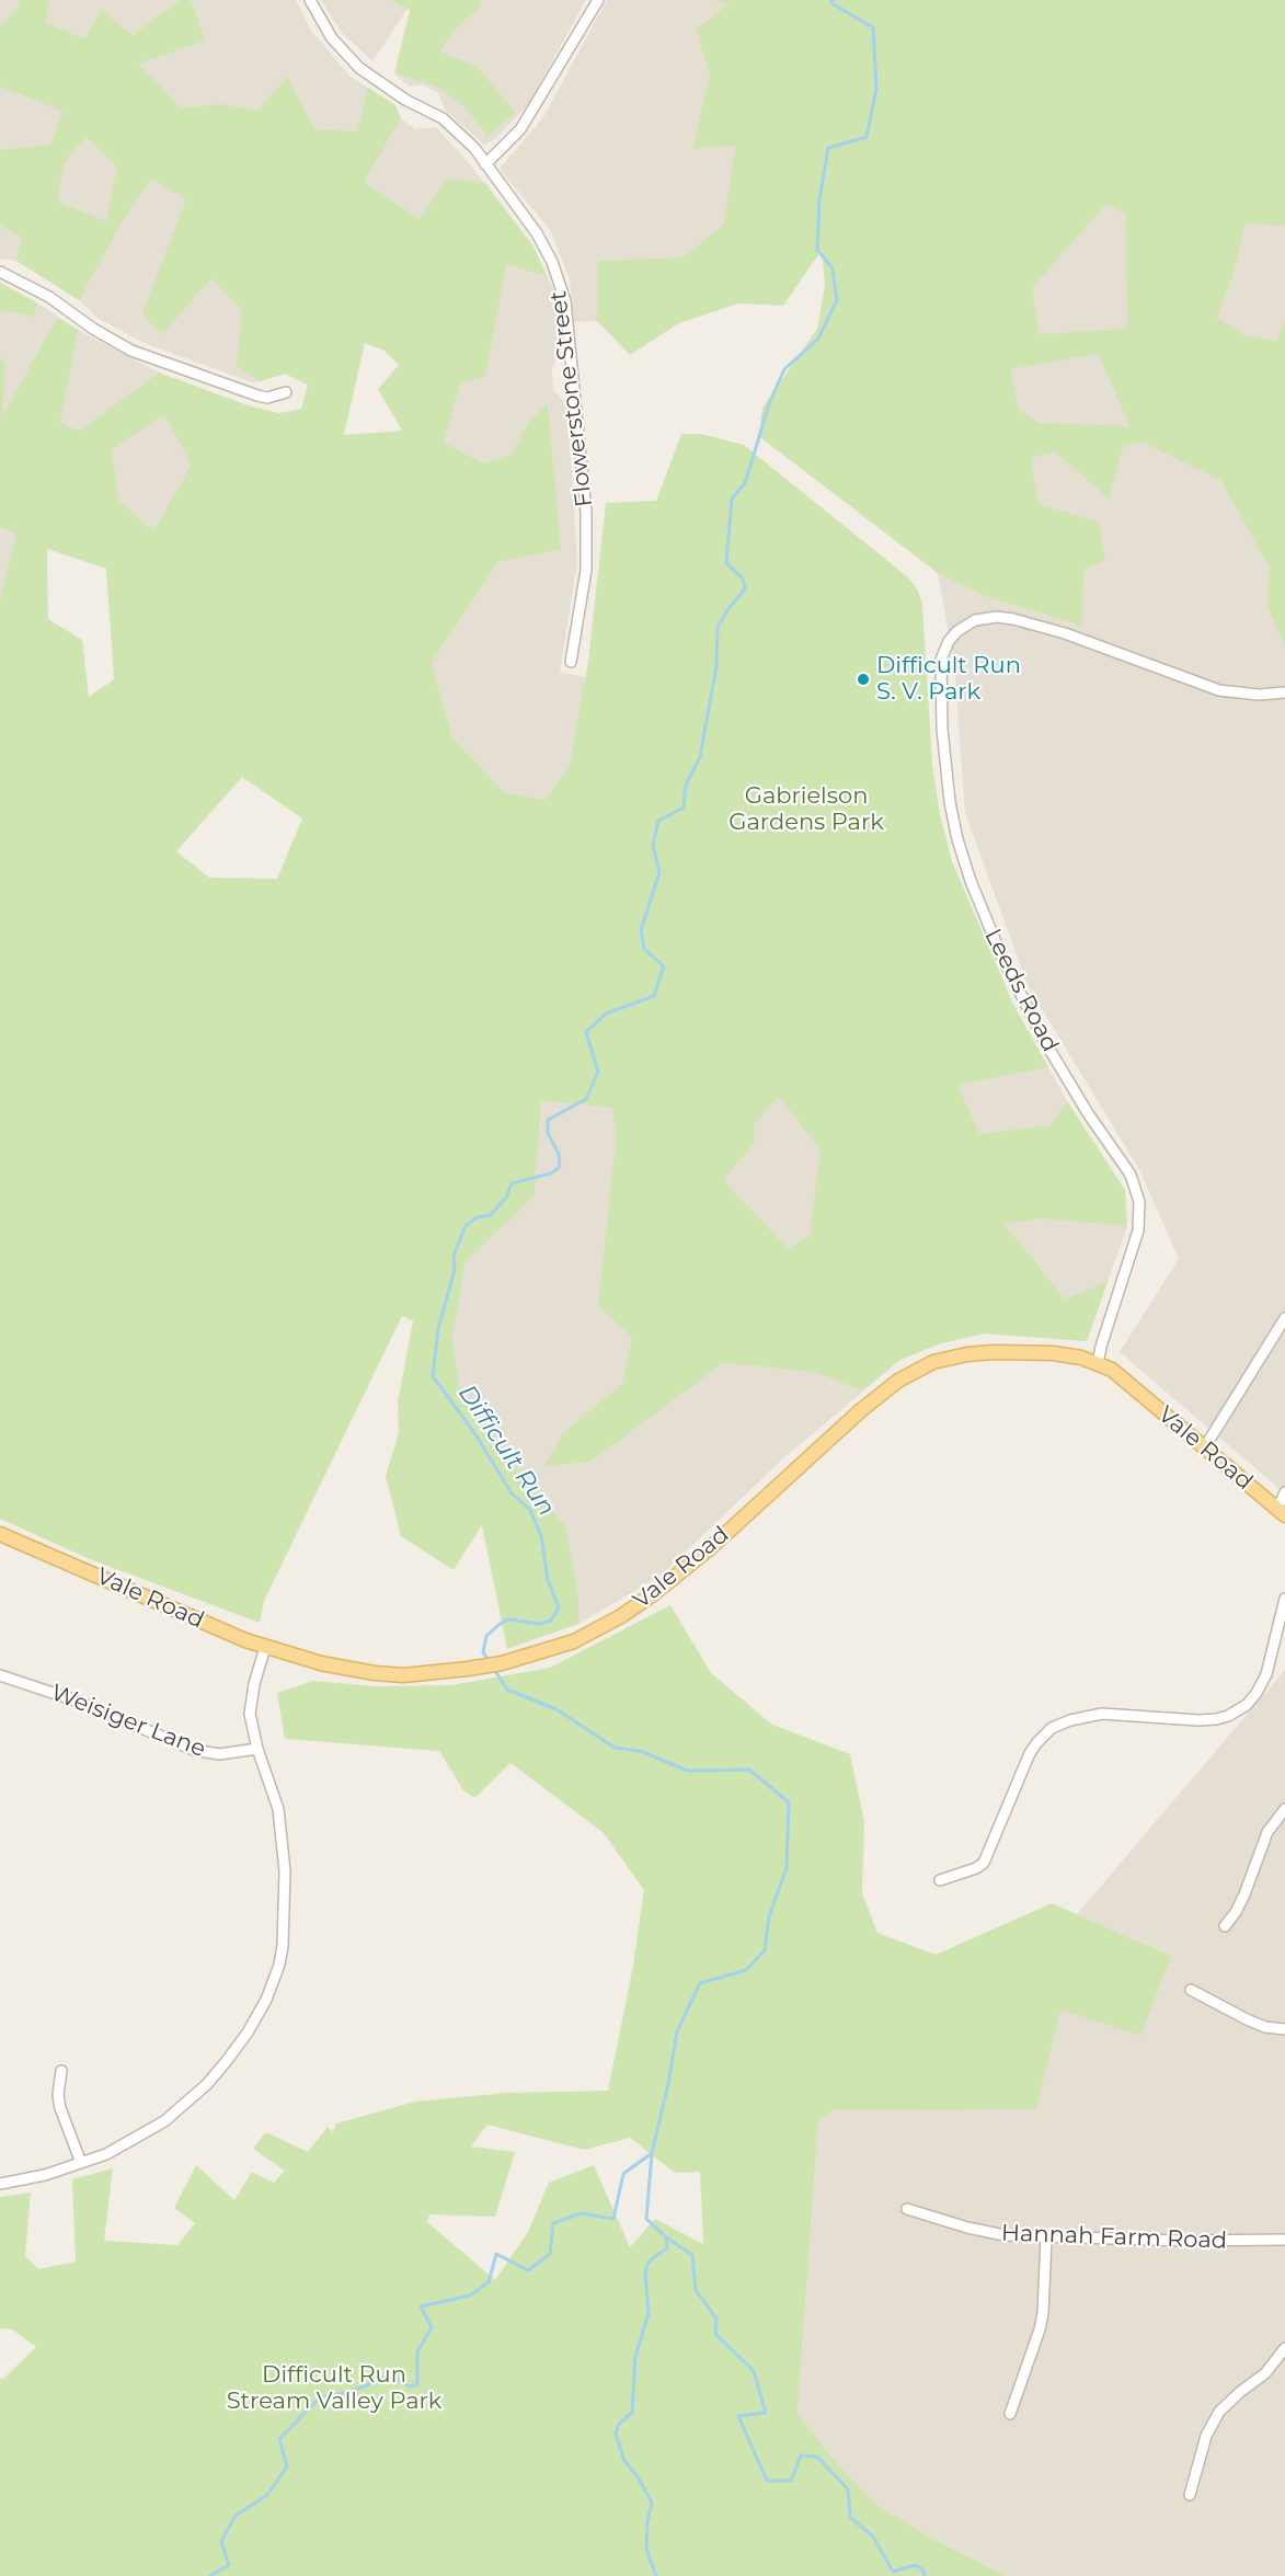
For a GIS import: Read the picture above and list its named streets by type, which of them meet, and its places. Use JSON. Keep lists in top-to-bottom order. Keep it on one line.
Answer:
{"streets":{"main road":["Vale Road"],"street":["Flowerstone Street","Leeds Road","Weisiger Lane","Hannah Farm Road"]},"crossings":[["Leeds Road","Vale Road"]],"water":["Difficult Run"],"parks":["Gabrielson Gardens Park","Difficult Run Stream Valley Park"],"places":["Difficult Run S. V. Park"]}
